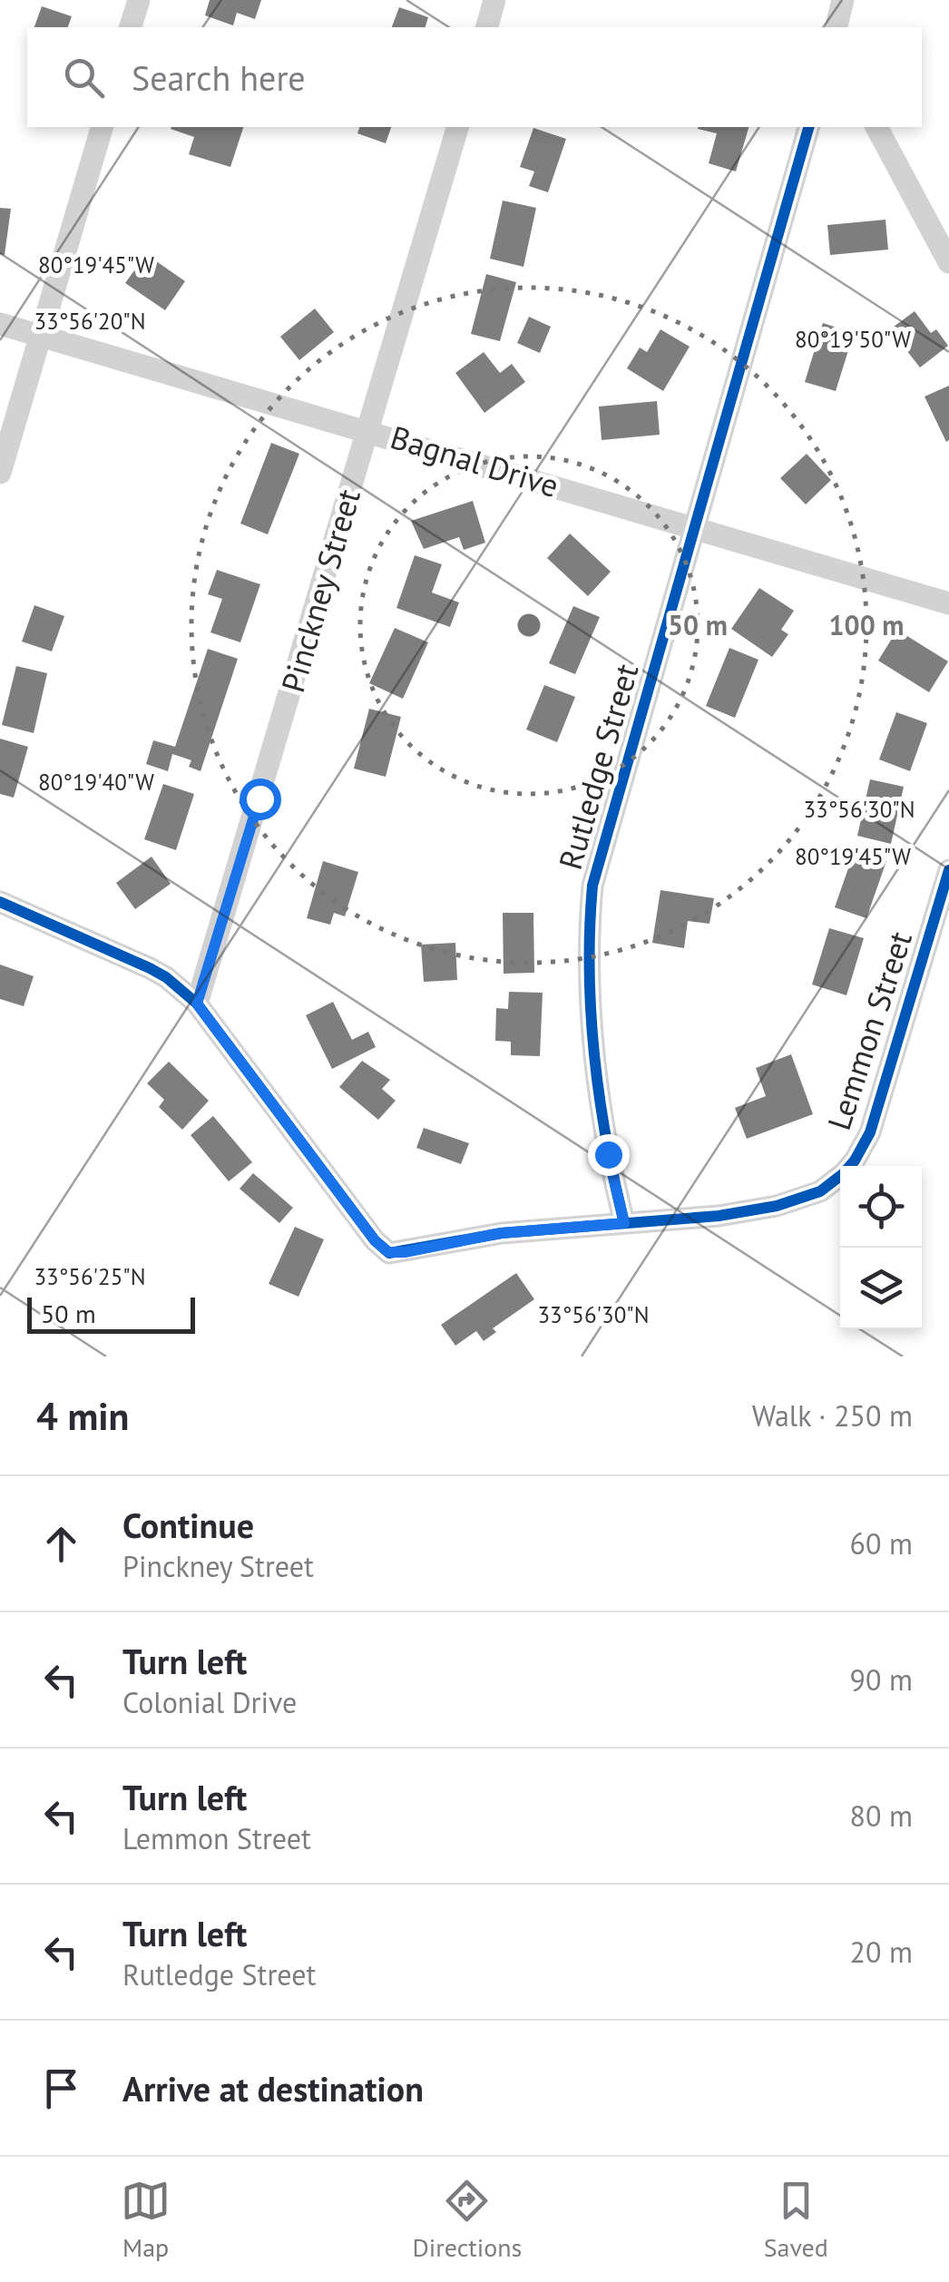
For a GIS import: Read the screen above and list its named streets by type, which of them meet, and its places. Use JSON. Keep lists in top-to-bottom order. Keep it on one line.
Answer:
{"streets":{"street":["Bagnal Drive","Pinckney Street","Rutledge Street","Lemmon Street"]},"crossings":[["Bagnal Drive","Pinckney Street"],["Bagnal Drive","Rutledge Street"],["Pinckney Street","Lemmon Street"],["Rutledge Street","Lemmon Street"]],"scale_bar":"50 m","page":{"search":"Search here","scale":"50 m","heading":["4 min","Walk · 250 m"],"list":[["Continue","Pinckney Street","60 m"],["Turn left","Colonial Drive","90 m"],["Turn left","Lemmon Street","80 m"],["Turn left","Rutledge Street","20 m"],"Arrive at destination"],"nav":["Map","Directions","Saved"]},"coordinates":["80°19'45\"W","33°56'20\"N","80°19'50\"W","80°19'40\"W","33°56'30\"N","33°56'25\"N"],"rings":["50 m","100 m"]}
